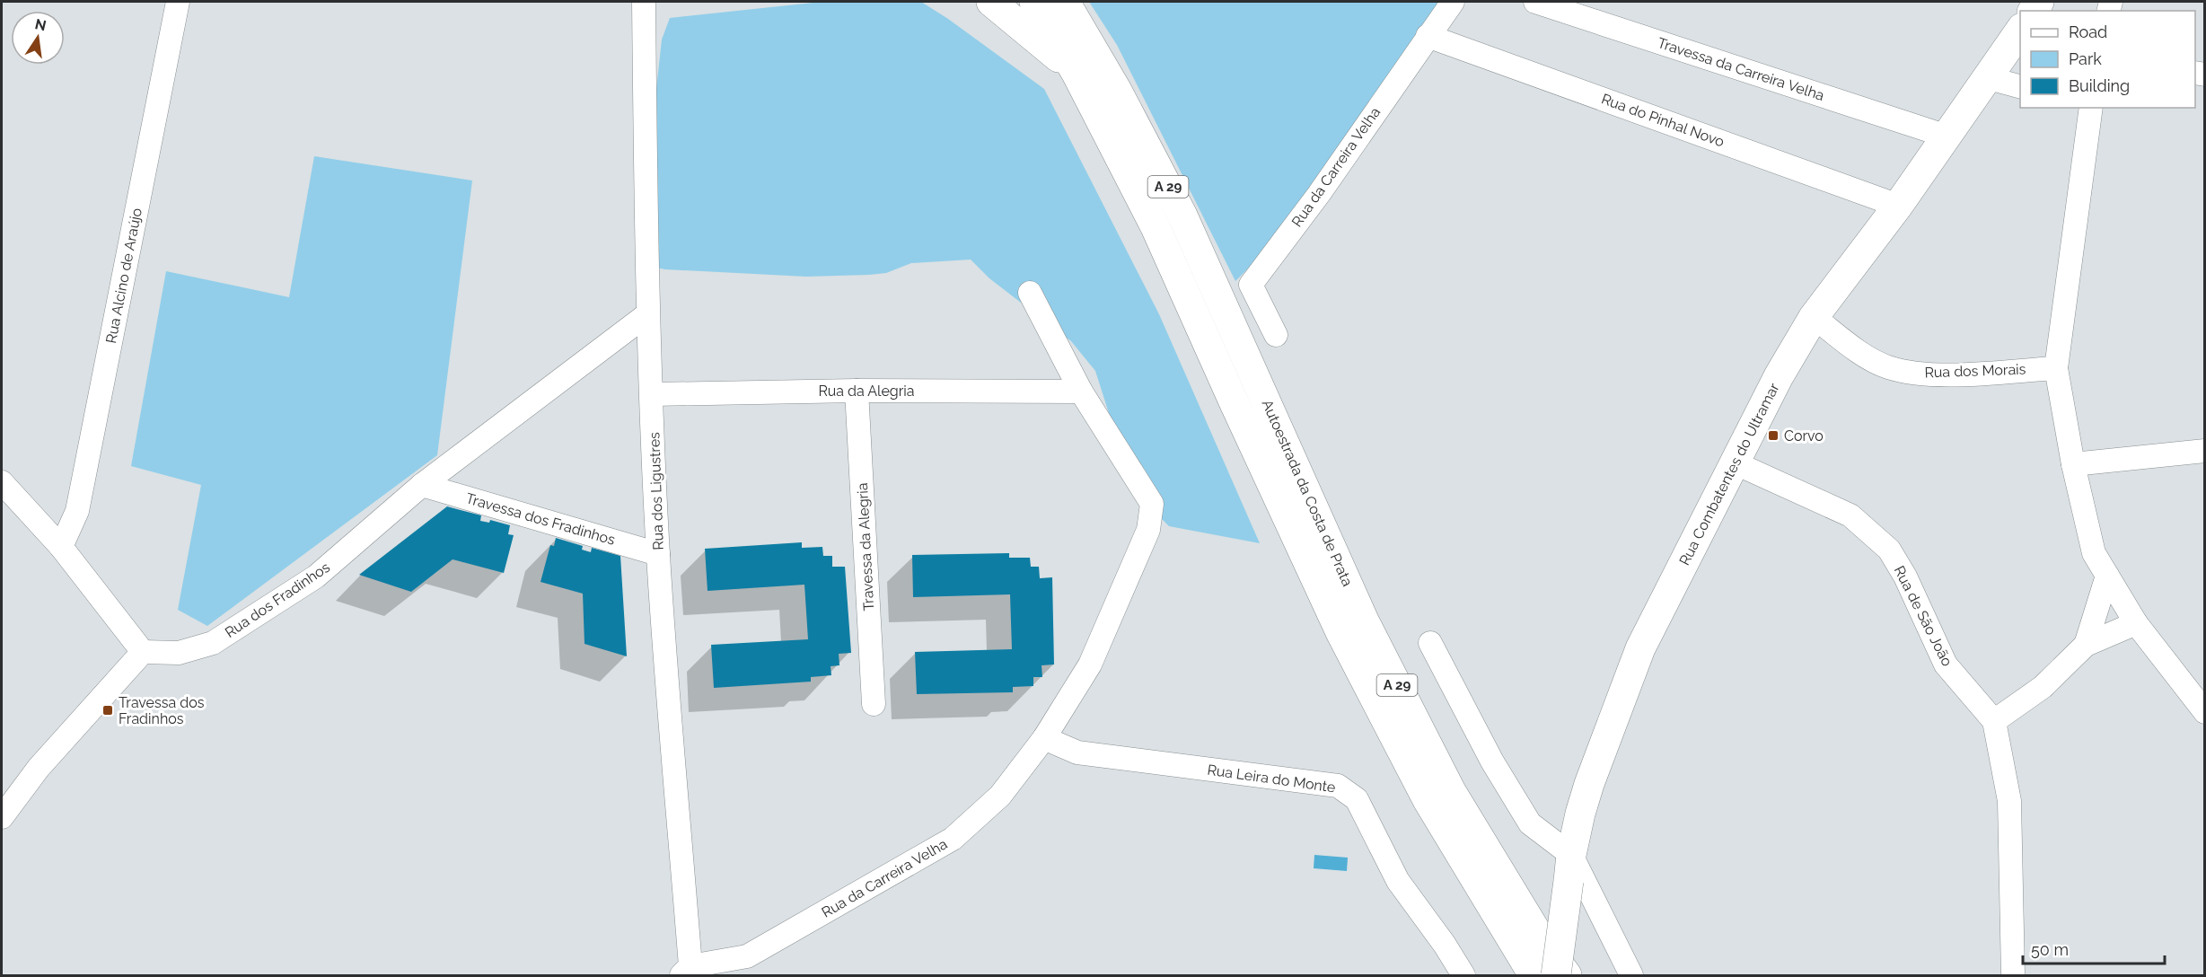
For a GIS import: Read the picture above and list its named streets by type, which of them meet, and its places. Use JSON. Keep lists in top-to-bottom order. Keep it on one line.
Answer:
{"streets":{"main road":["A 29","Rua Combatentes do Ultramar","Autoestrada da Costa de Prata"],"street":["Travessa da Carreira Velha","Rua do Pinhal Novo","Rua da Carreira Velha","Rua Alcino de Araújo","Rua dos Morais","Rua da Alegria","Rua dos Ligustres","Travessa dos Fradinhos","Travessa da Alegria","Rua dos Fradinhos","Rua de São João","Rua Leira do Monte"]},"crossings":[["Travessa da Carreira Velha","Rua Combatentes do Ultramar"],["Rua do Pinhal Novo","Rua da Carreira Velha"],["Rua do Pinhal Novo","Rua Combatentes do Ultramar"],["Rua da Carreira Velha","Rua da Alegria"],["Rua da Carreira Velha","Rua dos Ligustres"],["Rua da Carreira Velha","Rua Leira do Monte"],["Rua dos Morais","Rua Combatentes do Ultramar"],["Rua da Alegria","Rua dos Ligustres"],["Rua da Alegria","Travessa da Alegria"],["Rua Combatentes do Ultramar","Rua de São João"],["Rua dos Ligustres","Travessa dos Fradinhos"],["Rua dos Ligustres","Rua dos Fradinhos"],["Travessa dos Fradinhos","Rua dos Fradinhos"]],"places":{"transit":["Corvo","Travessa dos Fradinhos"]},"legend":["Road","Park","Building"],"scale_bar":"50 m","north":"top"}
